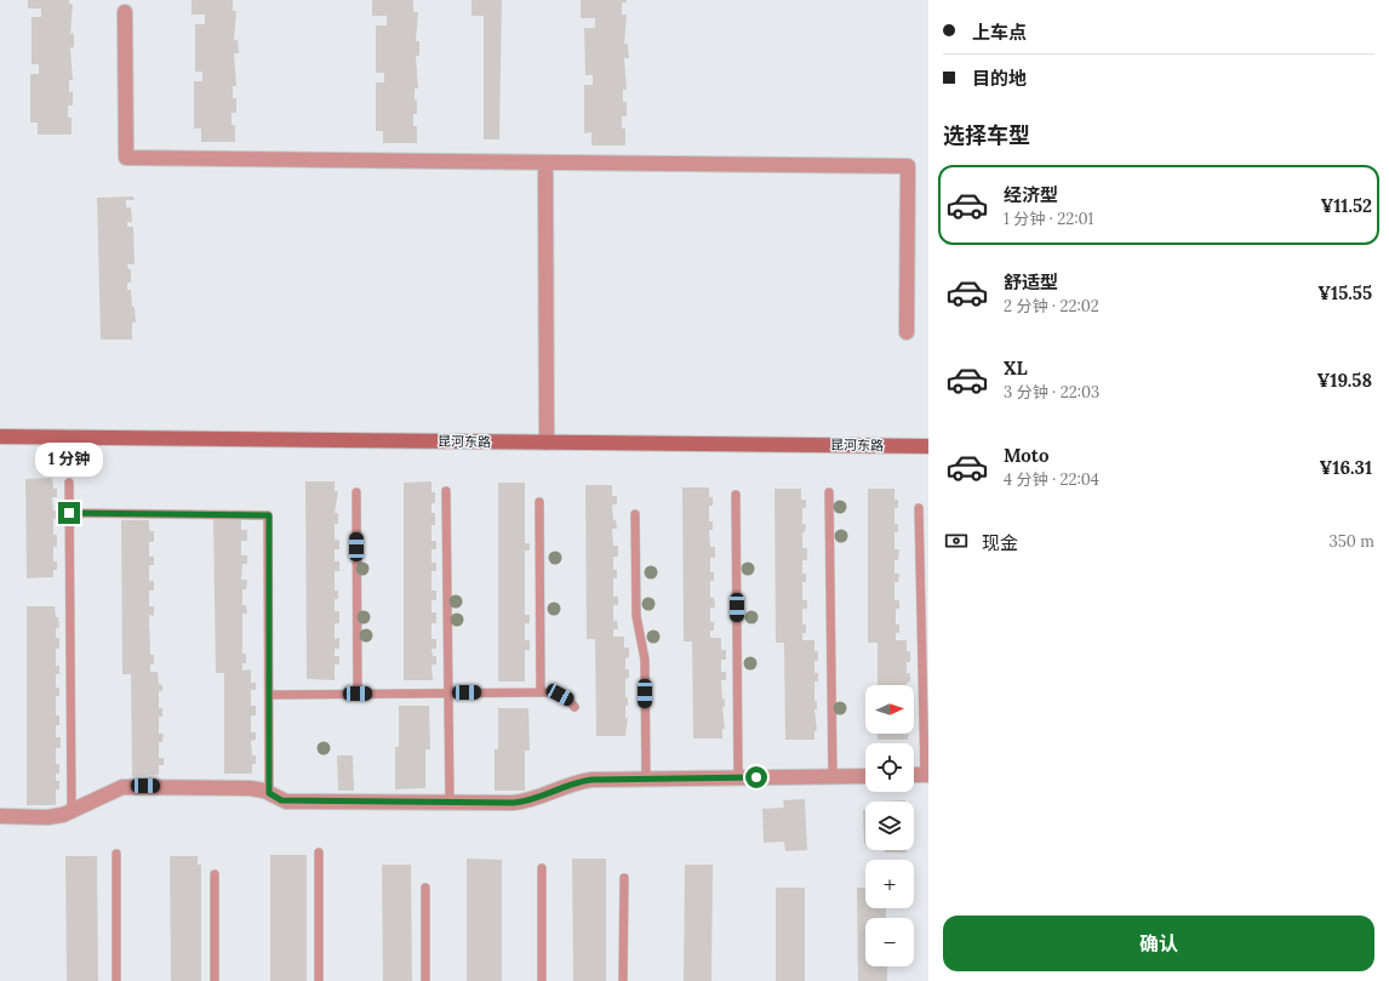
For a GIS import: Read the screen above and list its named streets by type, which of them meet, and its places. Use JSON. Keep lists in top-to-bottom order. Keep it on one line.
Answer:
{"streets":{"street":["昆河东路"]},"north":"right","page":{"banner":["上车点","目的地"],"heading":"选择车型","list":[{"name":"经济型","note":"1 分钟 · 22:01","value":"¥11.52"},{"name":"舒适型","note":"2 分钟 · 22:02","value":"¥15.55"},{"name":"XL","note":"3 分钟 · 22:03","value":"¥19.58"},{"name":"Moto","note":"4 分钟 · 22:04","value":"¥16.31"}],"bubble":"1 分钟","pay":["现金","350 m"],"map_buttons":["+","−"],"buttons":"确认"}}
